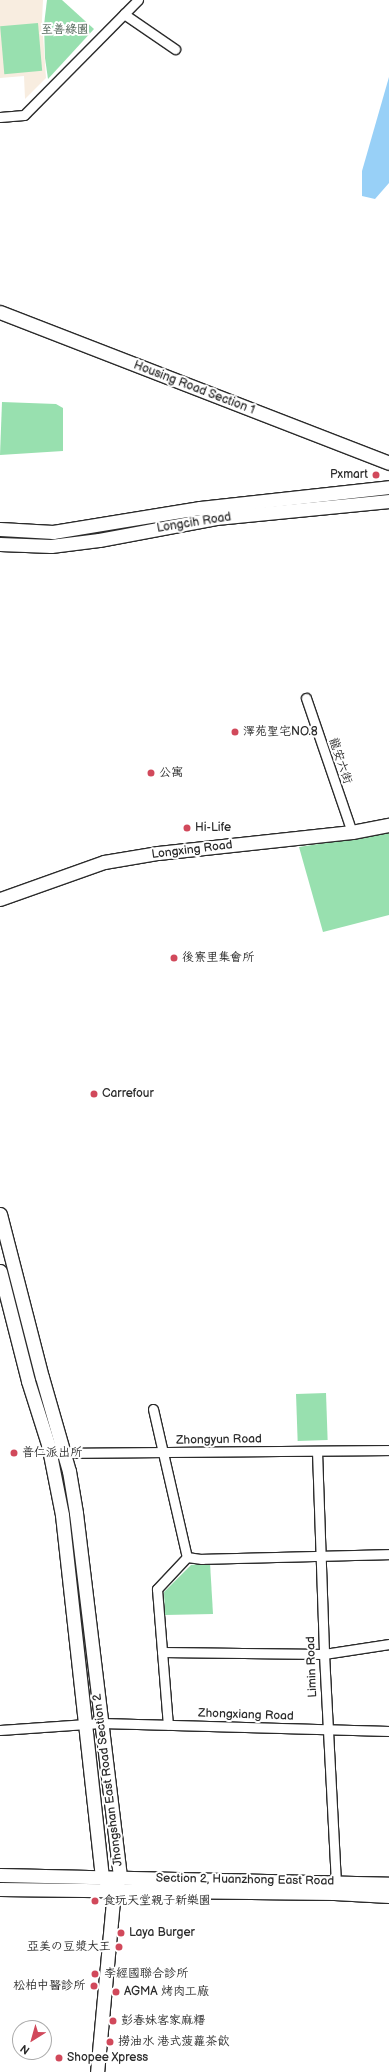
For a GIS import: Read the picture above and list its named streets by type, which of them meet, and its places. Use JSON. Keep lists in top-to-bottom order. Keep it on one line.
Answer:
{"streets":{"street":["Housing Road Section 1","Longcih Road","龍安六街","Longxing Road","Zhongyun Road","Limin Road","Zhongxiang Road","Jhongshan East Road Section 2","Section 2, Huanzhong East Road"]},"crossings":[["龍安六街","Longxing Road"],["Zhongyun Road","Limin Road"],["Zhongyun Road","Jhongshan East Road Section 2"],["Limin Road","Zhongxiang Road"],["Limin Road","Section 2, Huanzhong East Road"],["Zhongxiang Road","Jhongshan East Road Section 2"],["Jhongshan East Road Section 2","Section 2, Huanzhong East Road"]],"parks":["至善綠園"],"places":["Pxmart","澤苑聖宅NO.8","公寓","Hi-Life","後寮里集會所","Carrefour","普仁派出所","食玩天堂親子新樂園","Laya Burger","亞美の豆漿大王","李經國聯合診所","松柏中醫診所","AGMA 烤肉工廠","彭春妹客家麻糬","撈油水 港式菠蘿茶飲","Shopee Xpress"],"north":"bottom left"}
